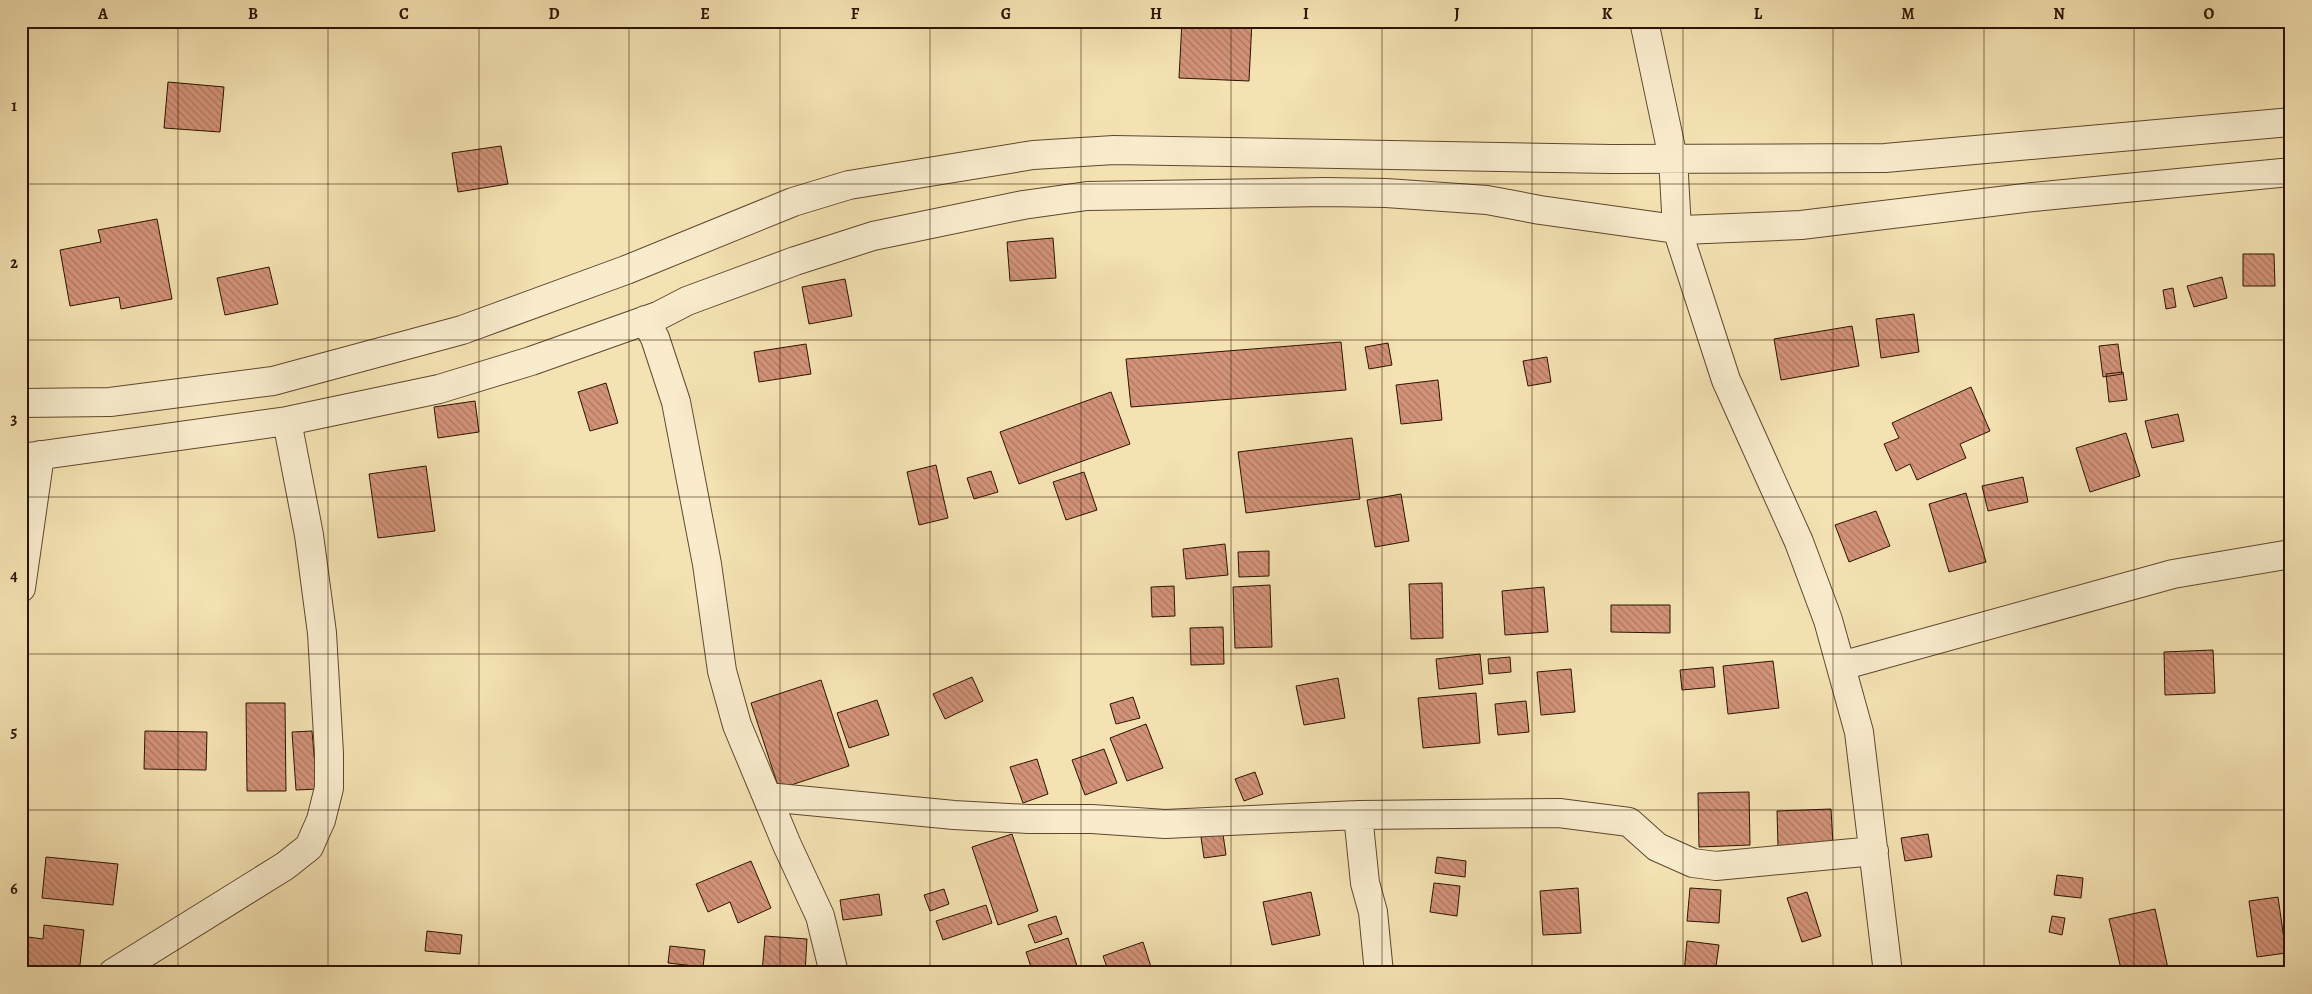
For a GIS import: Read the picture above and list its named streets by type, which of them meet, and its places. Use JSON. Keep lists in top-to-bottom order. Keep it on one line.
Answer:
{"grid":{"columns":["A","B","C","D","E","F","G","H","I","J","K","L","M","N","O"],"rows":["1","2","3","4","5","6"]}}
